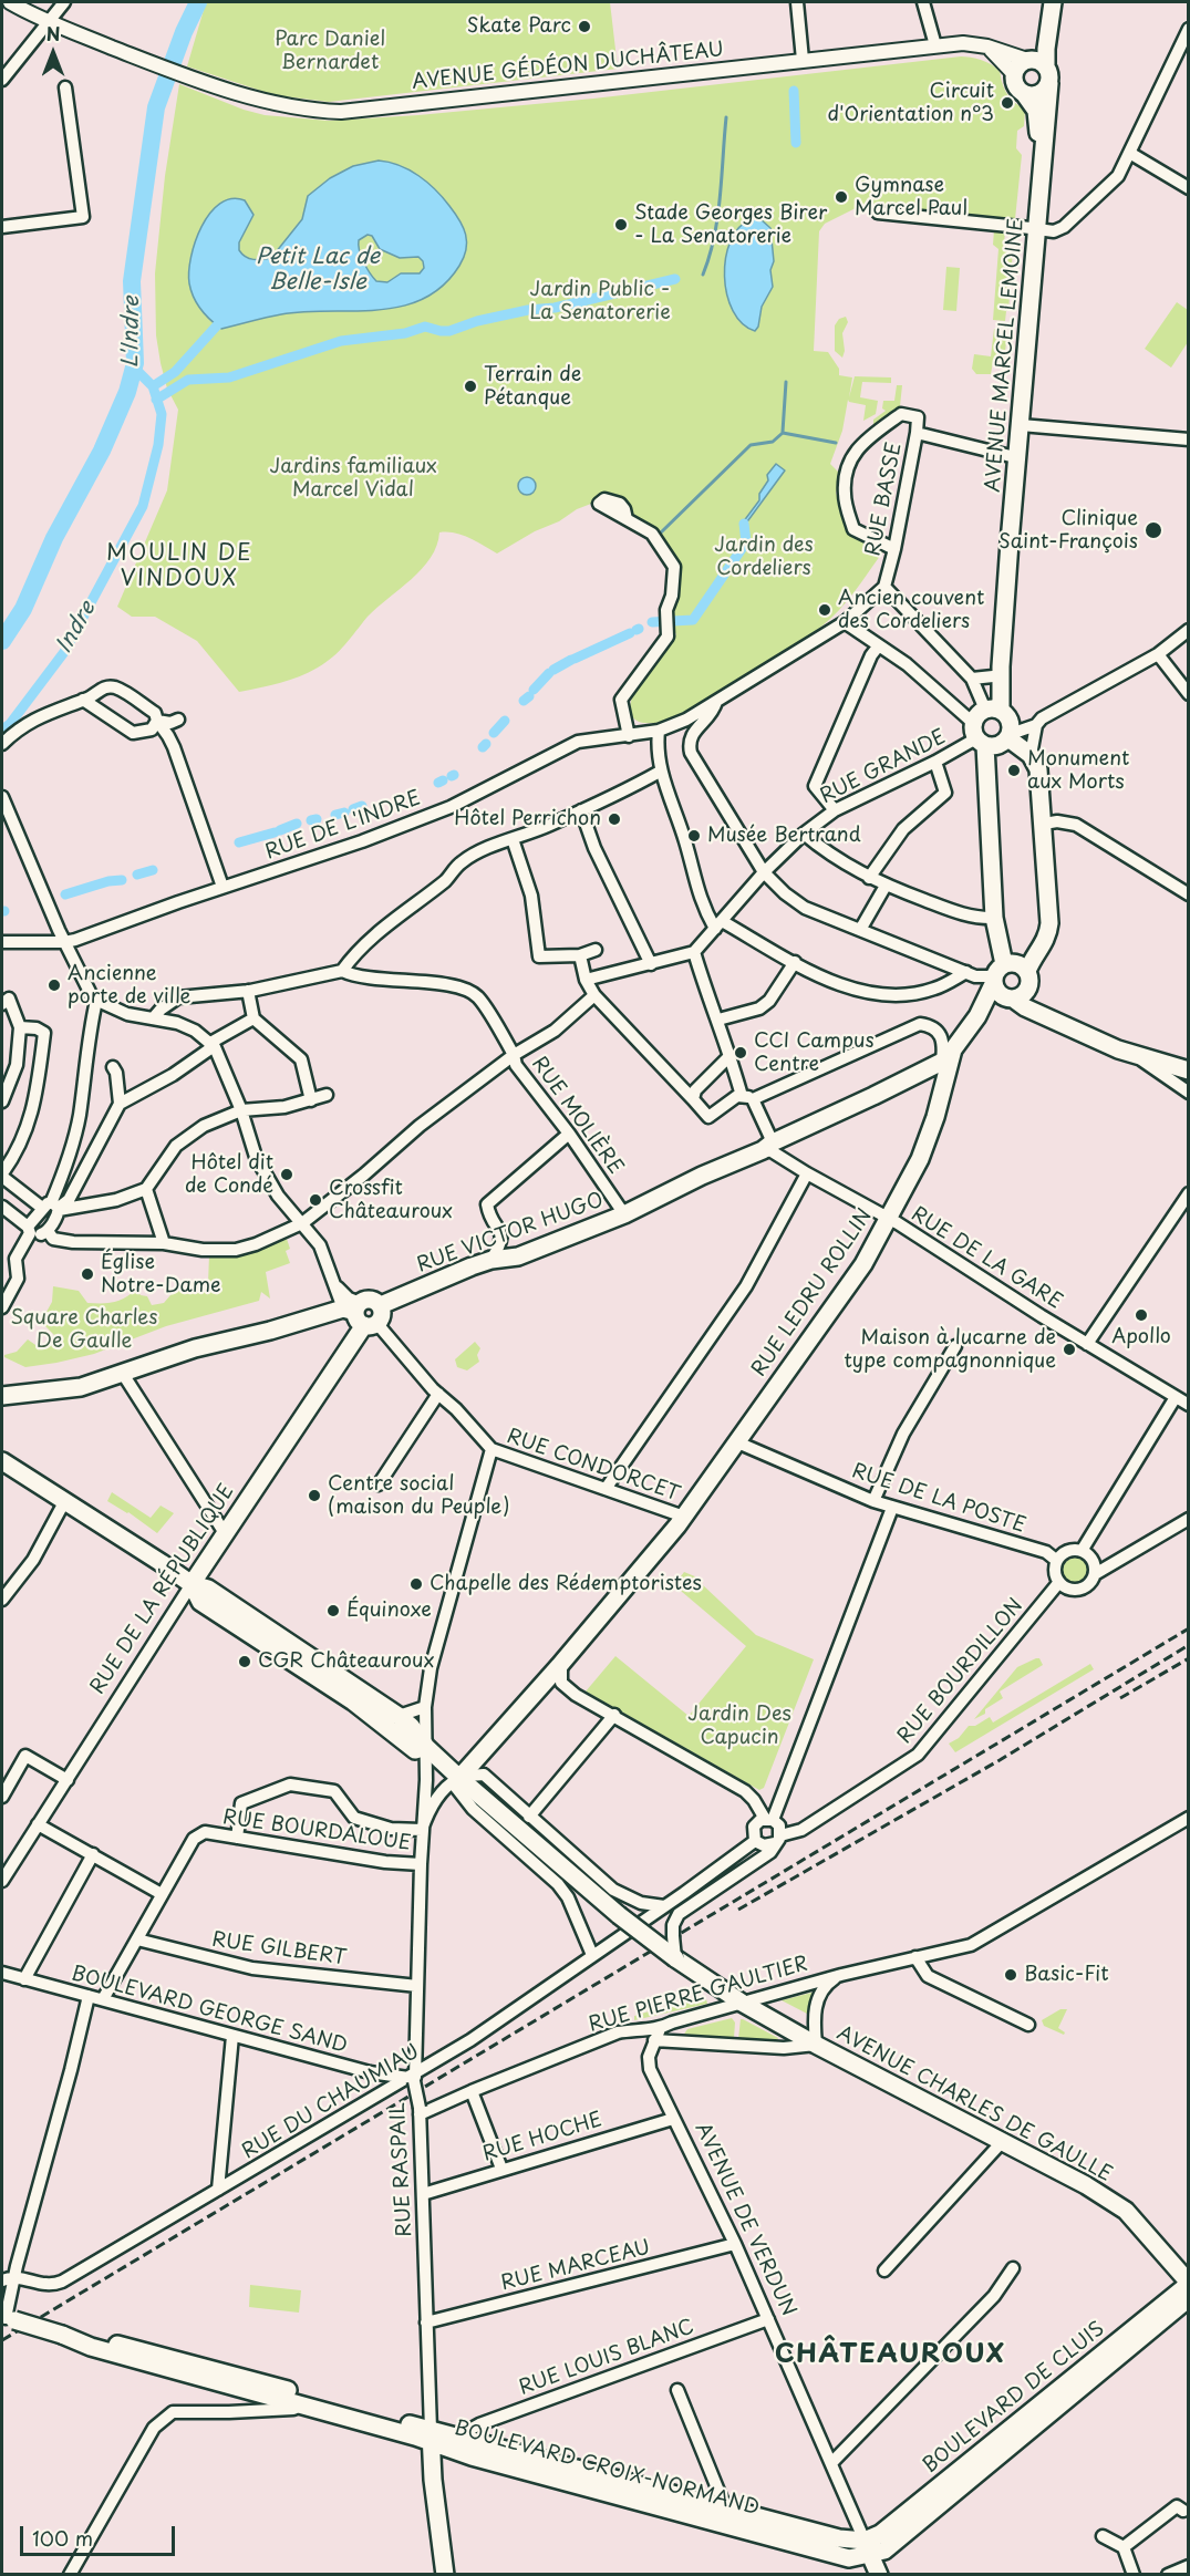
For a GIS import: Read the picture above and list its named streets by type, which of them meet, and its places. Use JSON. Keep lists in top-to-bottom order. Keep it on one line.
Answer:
{"streets":{"main road":["AVENUE MARCEL LEMOINE","RUE VICTOR HUGO","RUE LEDRU ROLLIN","RUE DE LA RÉPUBLIQUE","AVENUE CHARLES DE GAULLE","AVENUE DE VERDUN","BOULEVARD DE CLUIS","BOULEVARD CROIX-NORMAND"],"street":["AVENUE GÉDÉON DUCHÂTEAU","RUE BASSE","RUE GRANDE","RUE DE L'INDRE","RUE MOLIÈRE","RUE DE LA GARE","RUE CONDORCET","RUE DE LA POSTE","RUE BOURDILLON","RUE BOURDALOUE","RUE GILBERT","RUE PIERRE GAULTIER","BOULEVARD GEORGE SAND","RUE DU CHAUMIAU","RUE HOCHE","RUE RASPAIL","RUE MARCEAU","RUE LOUIS BLANC"]},"crossings":[["AVENUE GÉDÉON DUCHÂTEAU","AVENUE MARCEL LEMOINE"],["AVENUE MARCEL LEMOINE","RUE GRANDE"],["RUE BASSE","RUE DE L'INDRE"],["RUE MOLIÈRE","RUE VICTOR HUGO"],["RUE VICTOR HUGO","RUE DE LA GARE"],["RUE VICTOR HUGO","RUE LEDRU ROLLIN"],["RUE VICTOR HUGO","RUE DE LA RÉPUBLIQUE"],["RUE DE LA GARE","RUE LEDRU ROLLIN"],["RUE LEDRU ROLLIN","RUE CONDORCET"],["RUE LEDRU ROLLIN","RUE DE LA POSTE"],["RUE LEDRU ROLLIN","AVENUE CHARLES DE GAULLE"],["RUE LEDRU ROLLIN","RUE RASPAIL"],["RUE CONDORCET","RUE RASPAIL"],["RUE DE LA POSTE","RUE BOURDILLON"],["RUE BOURDILLON","AVENUE CHARLES DE GAULLE"],["RUE BOURDALOUE","RUE GILBERT"],["RUE BOURDALOUE","BOULEVARD GEORGE SAND"],["RUE BOURDALOUE","RUE RASPAIL"],["RUE GILBERT","RUE RASPAIL"],["RUE PIERRE GAULTIER","AVENUE CHARLES DE GAULLE"],["RUE PIERRE GAULTIER","RUE RASPAIL"],["RUE PIERRE GAULTIER","AVENUE DE VERDUN"],["BOULEVARD GEORGE SAND","RUE DU CHAUMIAU"],["BOULEVARD GEORGE SAND","RUE RASPAIL"],["RUE DU CHAUMIAU","RUE RASPAIL"],["AVENUE CHARLES DE GAULLE","RUE RASPAIL"],["AVENUE CHARLES DE GAULLE","BOULEVARD DE CLUIS"],["RUE HOCHE","RUE RASPAIL"],["RUE HOCHE","AVENUE DE VERDUN"],["RUE RASPAIL","RUE MARCEAU"],["RUE RASPAIL","BOULEVARD CROIX-NORMAND"],["AVENUE DE VERDUN","RUE MARCEAU"],["AVENUE DE VERDUN","RUE LOUIS BLANC"],["AVENUE DE VERDUN","BOULEVARD DE CLUIS"],["AVENUE DE VERDUN","BOULEVARD CROIX-NORMAND"],["RUE LOUIS BLANC","BOULEVARD CROIX-NORMAND"],["BOULEVARD DE CLUIS","BOULEVARD CROIX-NORMAND"]],"districts":["MOULIN DE VINDOUX","CHÂTEAUROUX"],"water":["Petit Lac de Belle-Isle","L'Indre","Indre"],"parks":["Parc Daniel Bernardet","Jardin Public - La Senatorerie","Jardins familiaux Marcel Vidal","Jardin des Cordeliers","Square Charles De Gaulle","Jardin Des Capucin"],"places":["Skate Parc","Circuit d'Orientation n°3","Gymnase Marcel Paul","Stade Georges Birer - La Senatorerie","Terrain de Pétanque","Clinique Saint-François","Ancien couvent des Cordeliers","Monument aux Morts","Hôtel Perrichon","Musée Bertrand","Ancienne porte de ville","CCI Campus Centre","Hôtel dit de Condé","Crossfit Châteauroux","Église Notre-Dame","Apollo","Maison à lucarne de type compagnonnique","Centre social (maison du Peuple)","Chapelle des Rédemptoristes","Équinoxe","CGR Châteauroux","Basic-Fit"],"scale_bar":"100 m","north":"top"}
